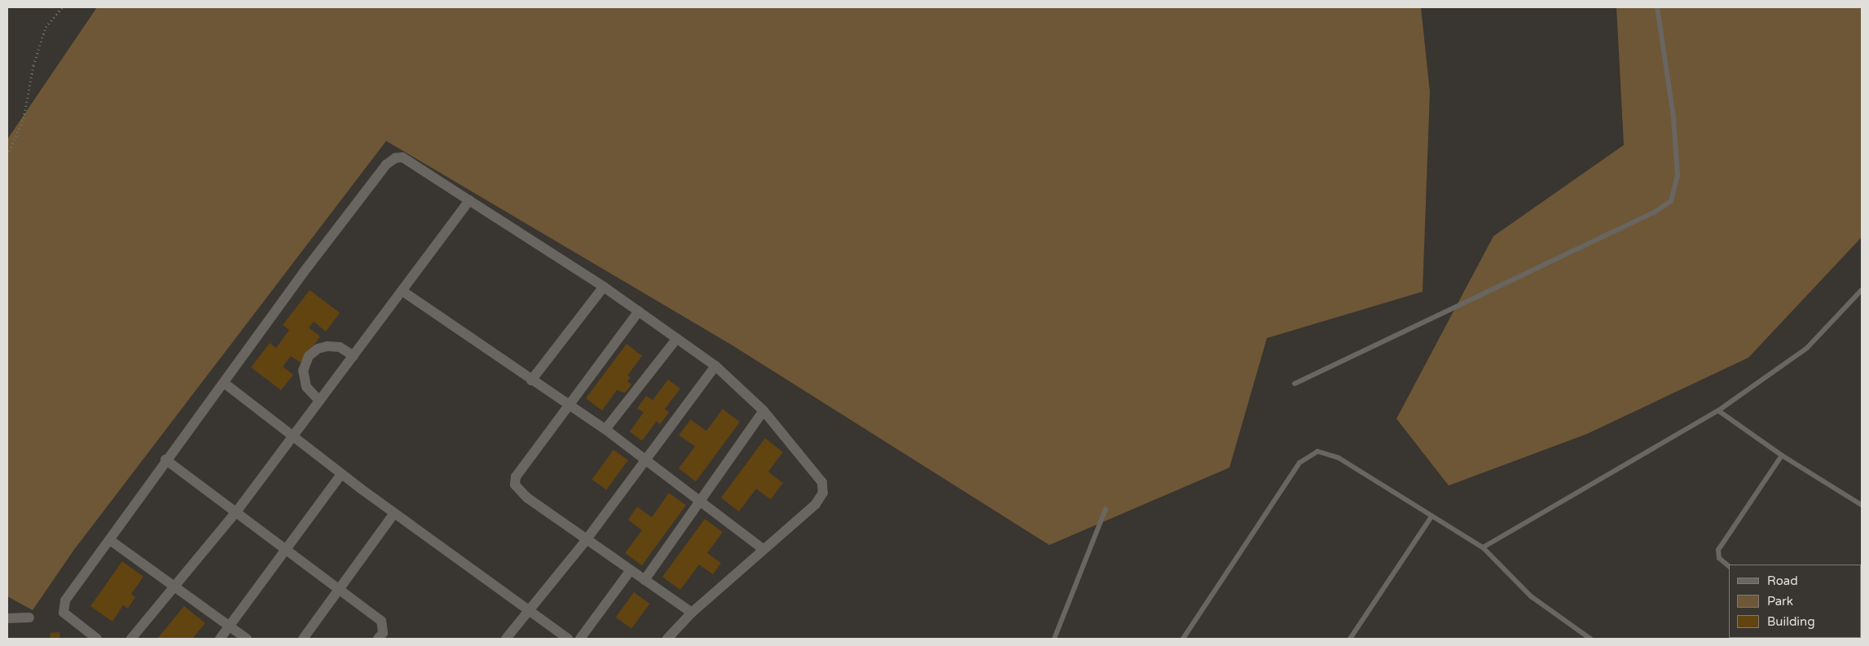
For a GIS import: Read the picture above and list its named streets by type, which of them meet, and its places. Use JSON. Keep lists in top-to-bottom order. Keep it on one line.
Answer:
{"legend":["Road","Park","Building"]}
